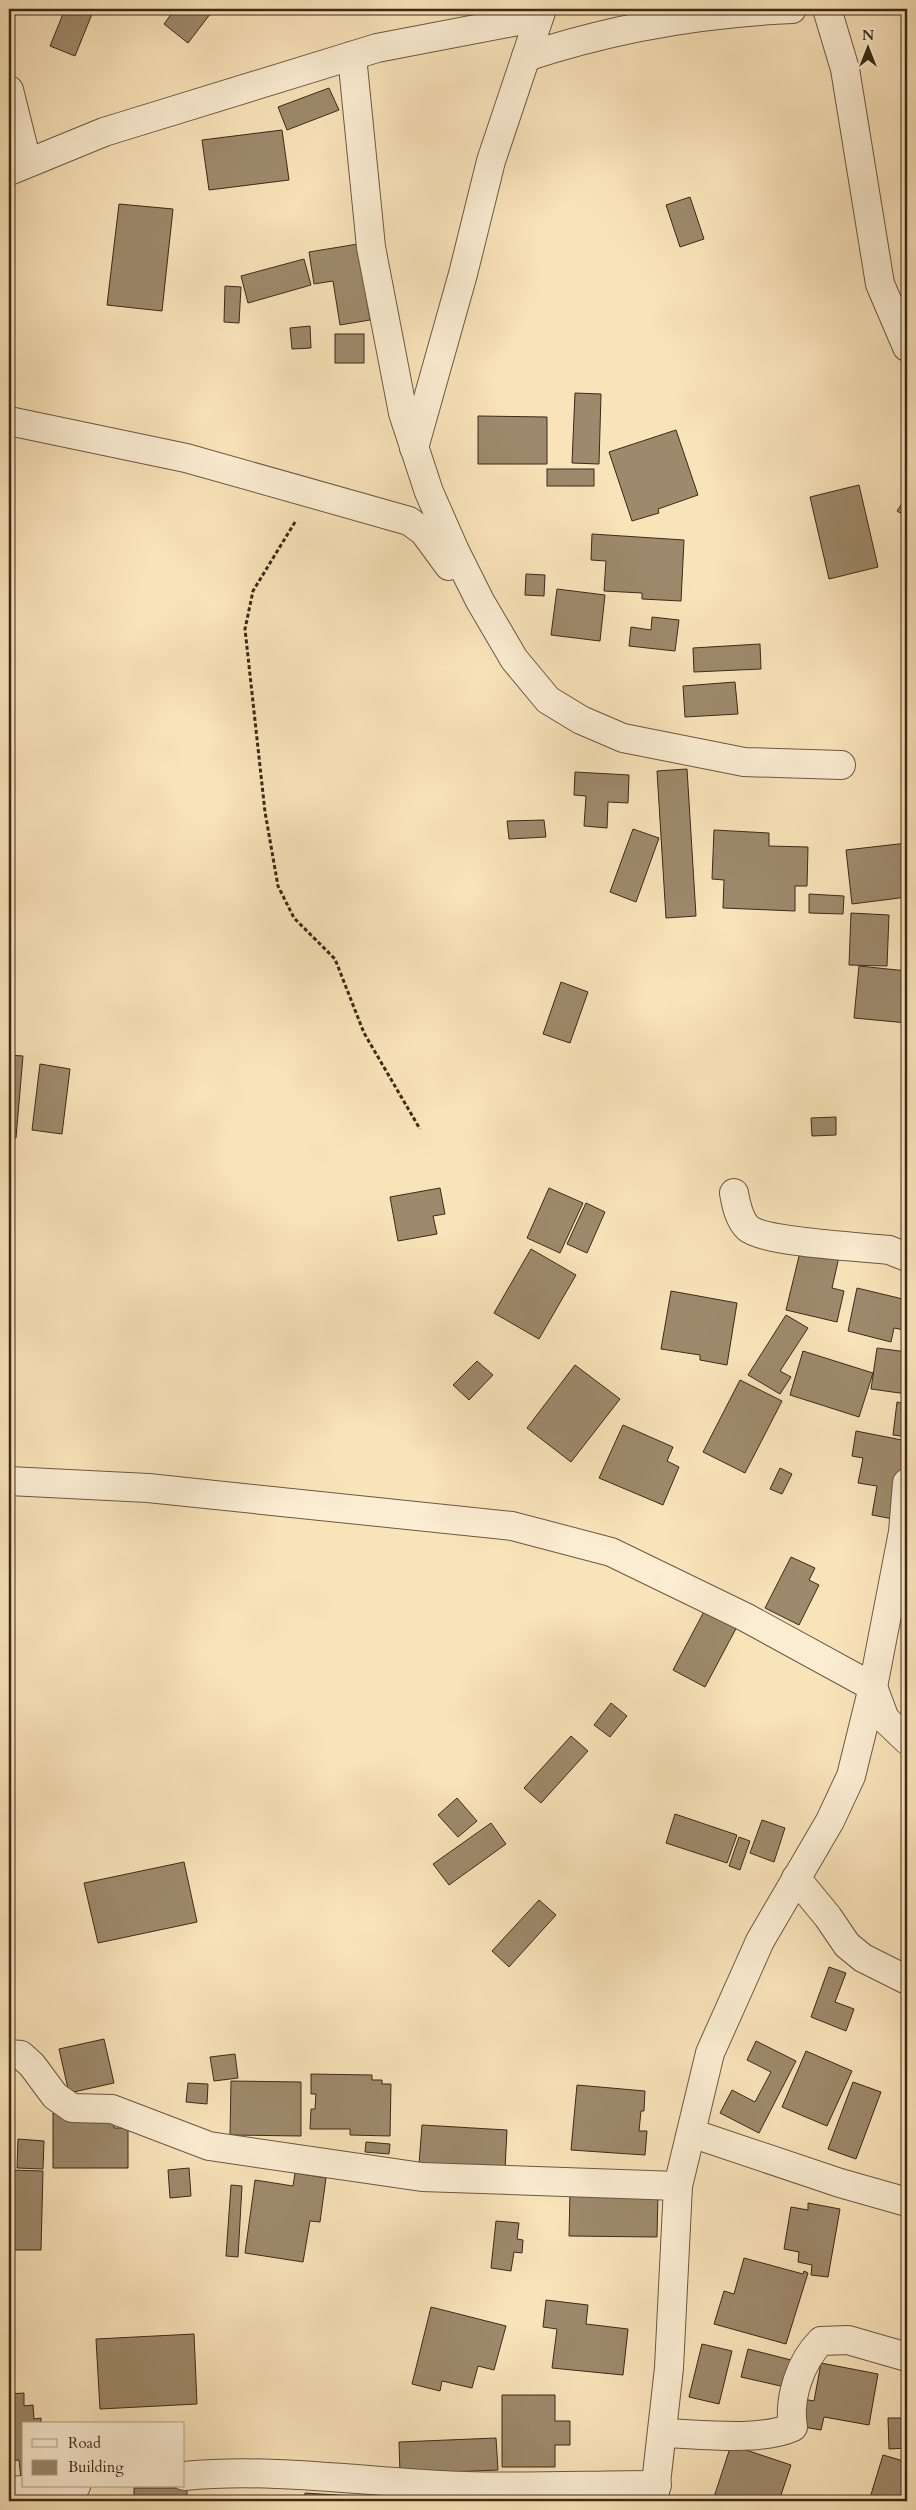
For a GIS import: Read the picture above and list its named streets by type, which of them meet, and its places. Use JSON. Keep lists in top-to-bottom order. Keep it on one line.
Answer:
{"legend":["Road","Building"],"north":"top"}
